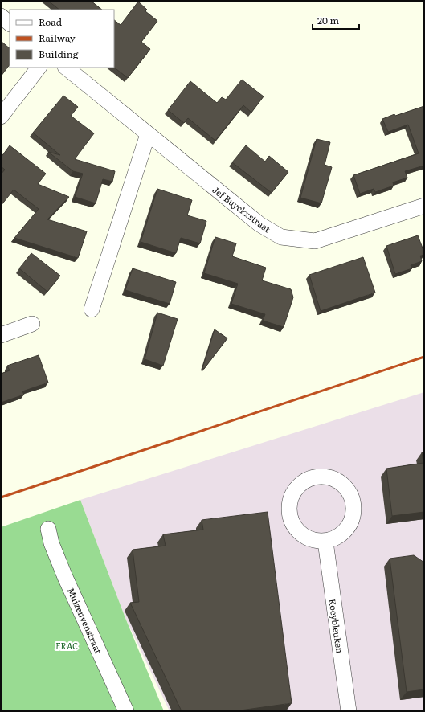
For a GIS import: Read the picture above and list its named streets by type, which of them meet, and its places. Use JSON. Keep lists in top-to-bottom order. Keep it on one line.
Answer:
{"streets":{"street":["Jef Buyckxstraat","Muizenvenstraat","Koeybleuken"]},"parks":["FRAC"],"legend":["Road","Railway","Building"],"scale_bar":"20 m"}
